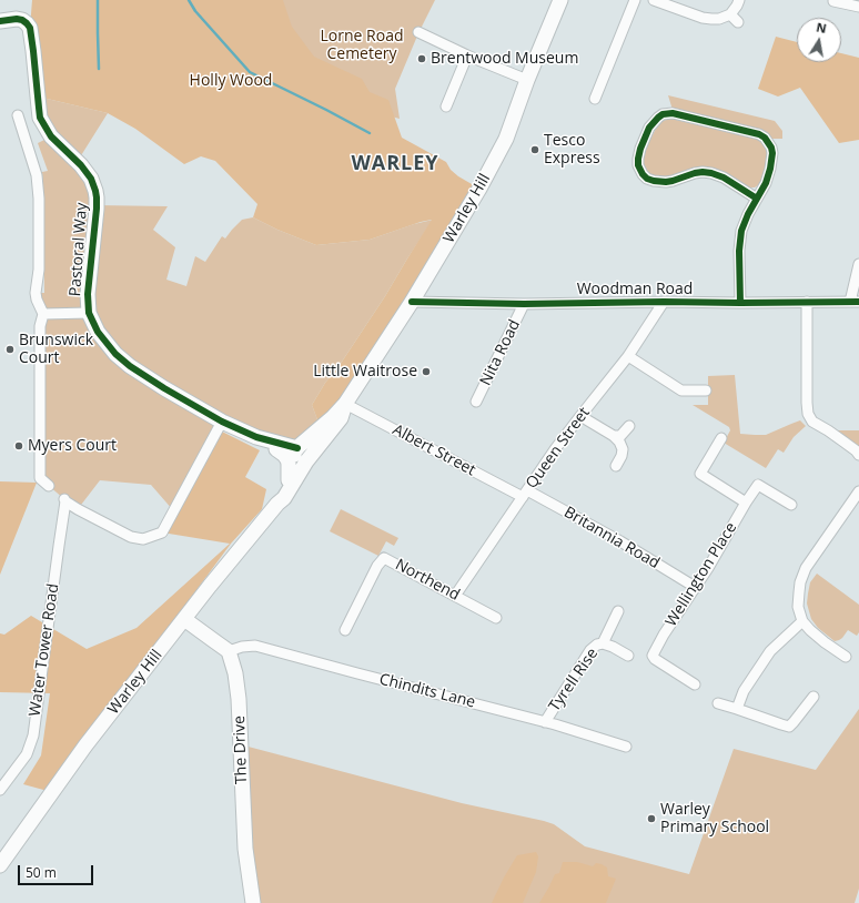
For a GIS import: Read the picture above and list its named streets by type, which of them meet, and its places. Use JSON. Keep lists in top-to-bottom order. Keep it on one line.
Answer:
{"streets":{"main road":["Warley Hill","Pastoral Way","The Drive"],"street":["Woodman Road","Nita Road","Queen Street","Albert Street","Britannia Road","Wellington Place","Northend","Water Tower Road","Tyrell Rise","Chindits Lane"]},"crossings":[["Warley Hill","Woodman Road"],["Warley Hill","Albert Street"],["Pastoral Way","Water Tower Road"],["Woodman Road","Nita Road"],["Woodman Road","Queen Street"],["Queen Street","Albert Street"],["Queen Street","Britannia Road"],["Queen Street","Northend"],["Albert Street","Britannia Road"],["Britannia Road","Wellington Place"],["Tyrell Rise","Chindits Lane"],["Chindits Lane","The Drive"]],"districts":["WARLEY"],"parks":["Lorne Road Cemetery","Holly Wood"],"places":["Brentwood Museum","Tesco Express","Brunswick Court","Little Waitrose","Myers Court","Warley Primary School"],"scale_bar":"50 m","north":"top"}
